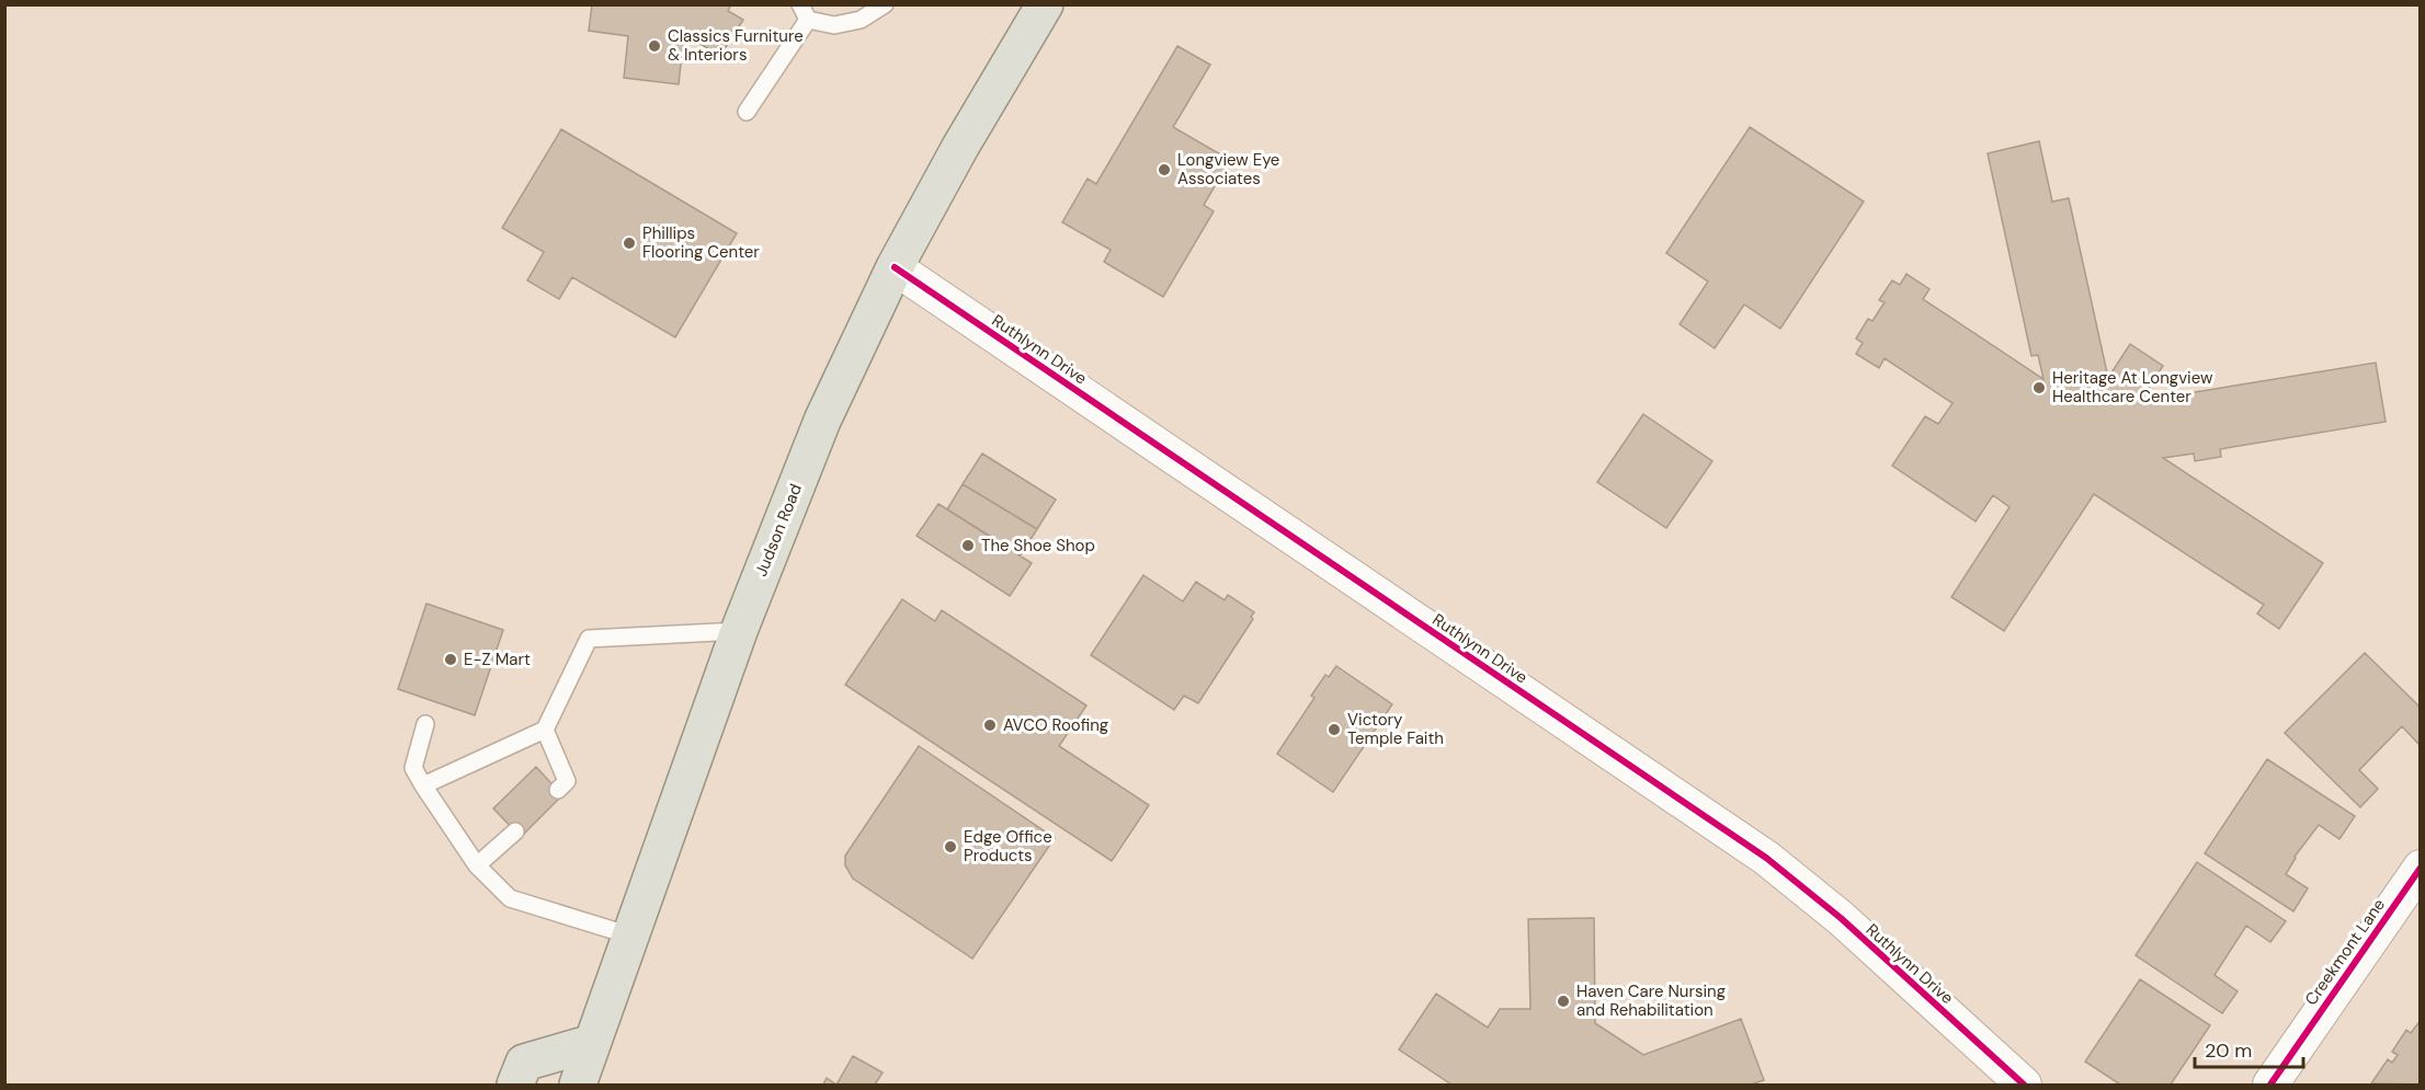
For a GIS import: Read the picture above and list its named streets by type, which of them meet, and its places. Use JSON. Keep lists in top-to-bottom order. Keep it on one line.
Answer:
{"streets":{"main road":["Judson Road"],"street":["Ruthlynn Drive","Creekmont Lane"]},"crossings":[["Ruthlynn Drive","Judson Road"]],"places":["Classics Furniture & Interiors","Longview Eye Associates","Phillips Flooring Center","Heritage At Longview Healthcare Center","The Shoe Shop","E-Z Mart","AVCO Roofing","Victory Temple Faith","Edge Office Products","Haven Care Nursing and Rehabilitation"],"scale_bar":"20 m"}
